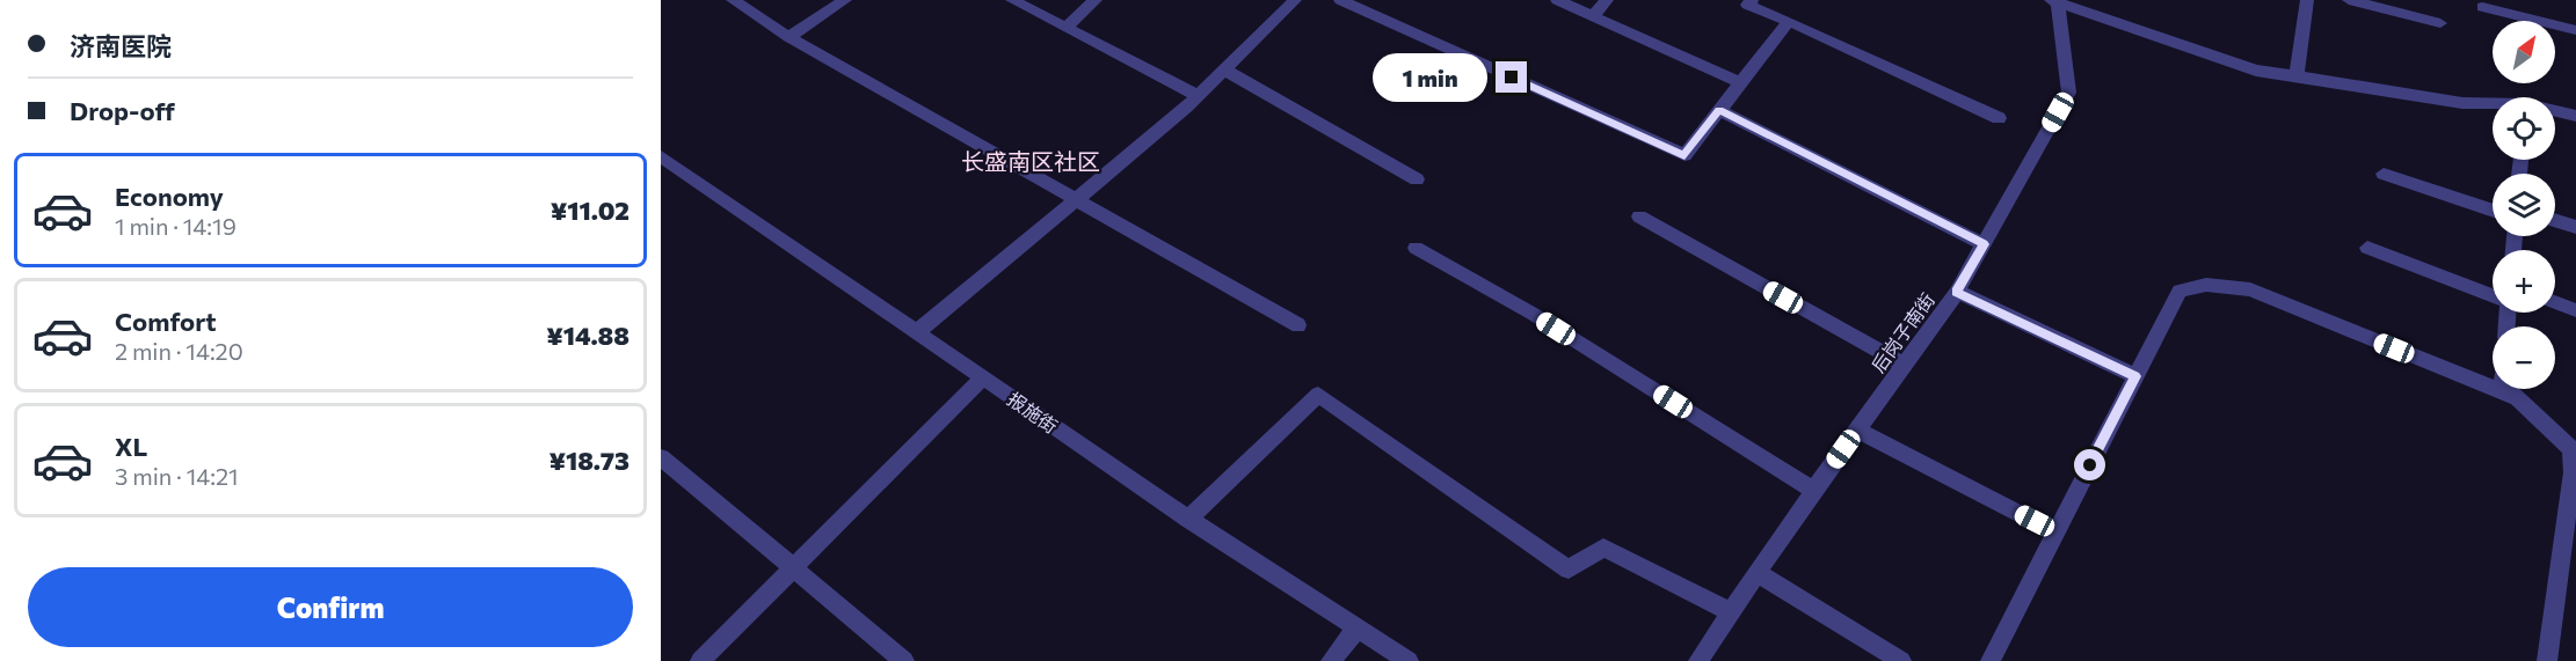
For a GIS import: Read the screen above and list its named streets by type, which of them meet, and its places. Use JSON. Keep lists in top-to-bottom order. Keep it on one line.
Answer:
{"streets":{"street":["后岗子南街","报施街"]},"districts":["长盛南区社区"],"north":"top right","page":{"banner":["济南医院","Drop-off"],"map_buttons":["+","−"],"bubble":"1 min","list":[{"name":"Economy","note":"1 min · 14:19","value":"¥11.02"},{"name":"Comfort","note":"2 min · 14:20","value":"¥14.88"},{"name":"XL","note":"3 min · 14:21","value":"¥18.73"}],"buttons":"Confirm"}}
